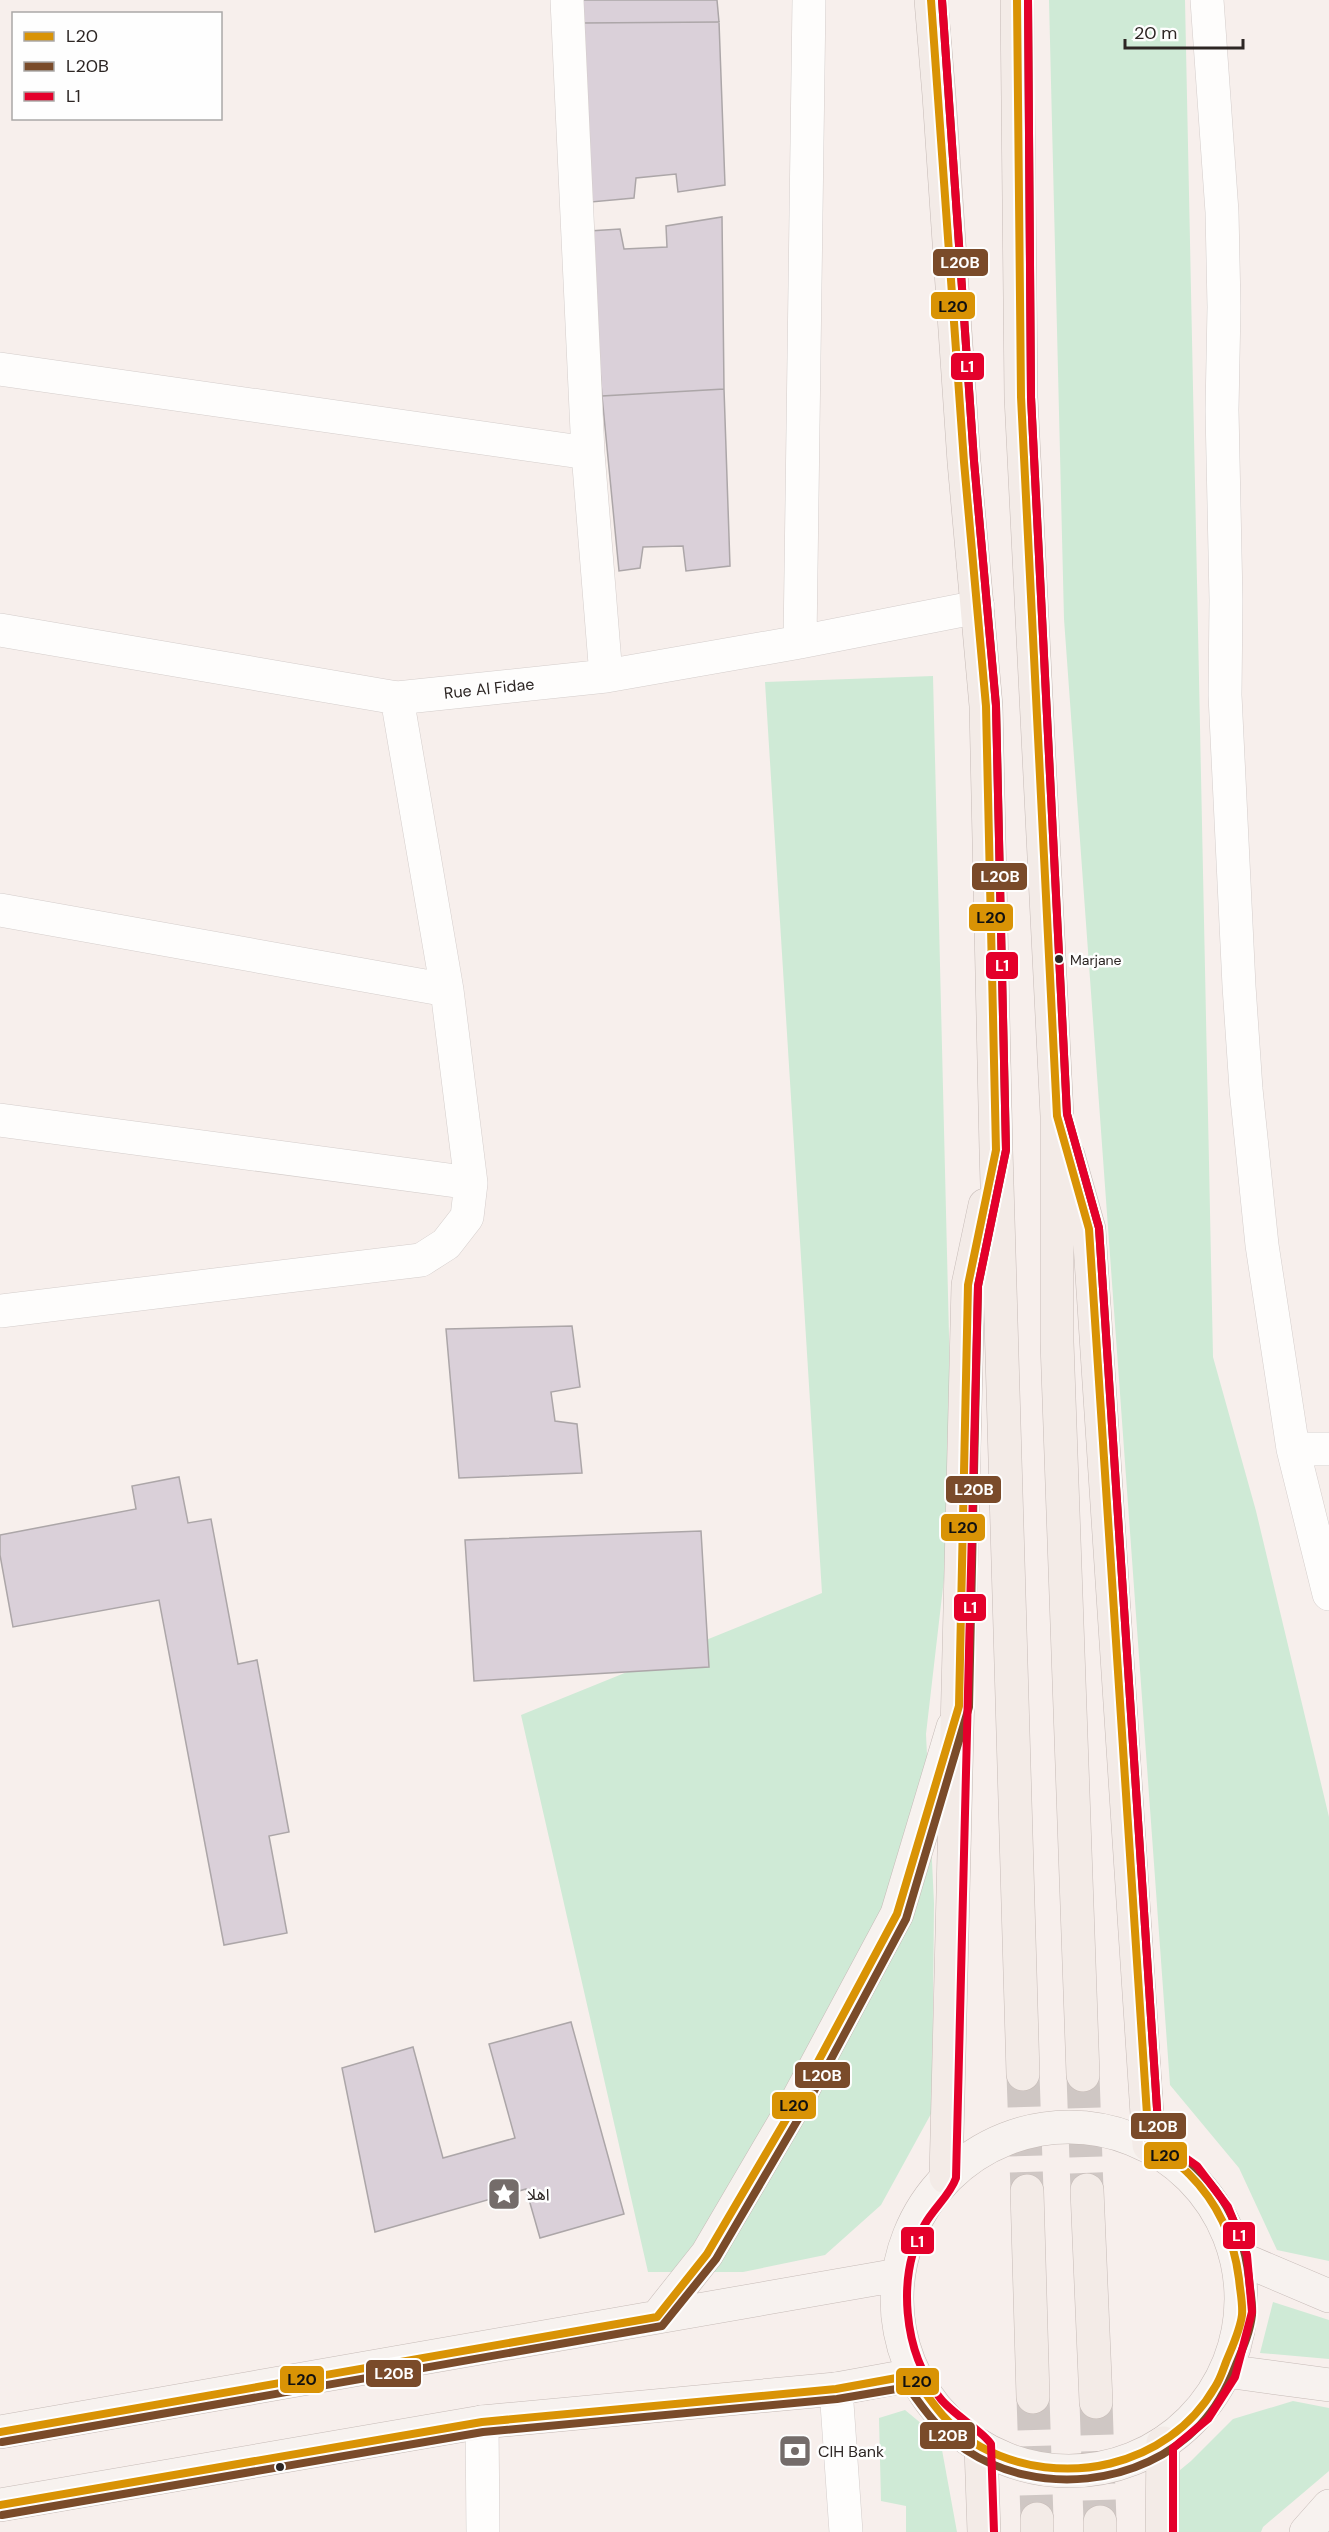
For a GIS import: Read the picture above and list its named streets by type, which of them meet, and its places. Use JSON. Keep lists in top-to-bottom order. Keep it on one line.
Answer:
{"streets":{"street":["Rue Al Fidae"]},"places":{"other":["Marjane"],"place":["اهلا"],"bank":["CIH Bank"]},"lines":["transit line L20","transit line L20B","transit line L1"],"legend":["L20","L20B","L1"],"scale_bar":"20 m"}
